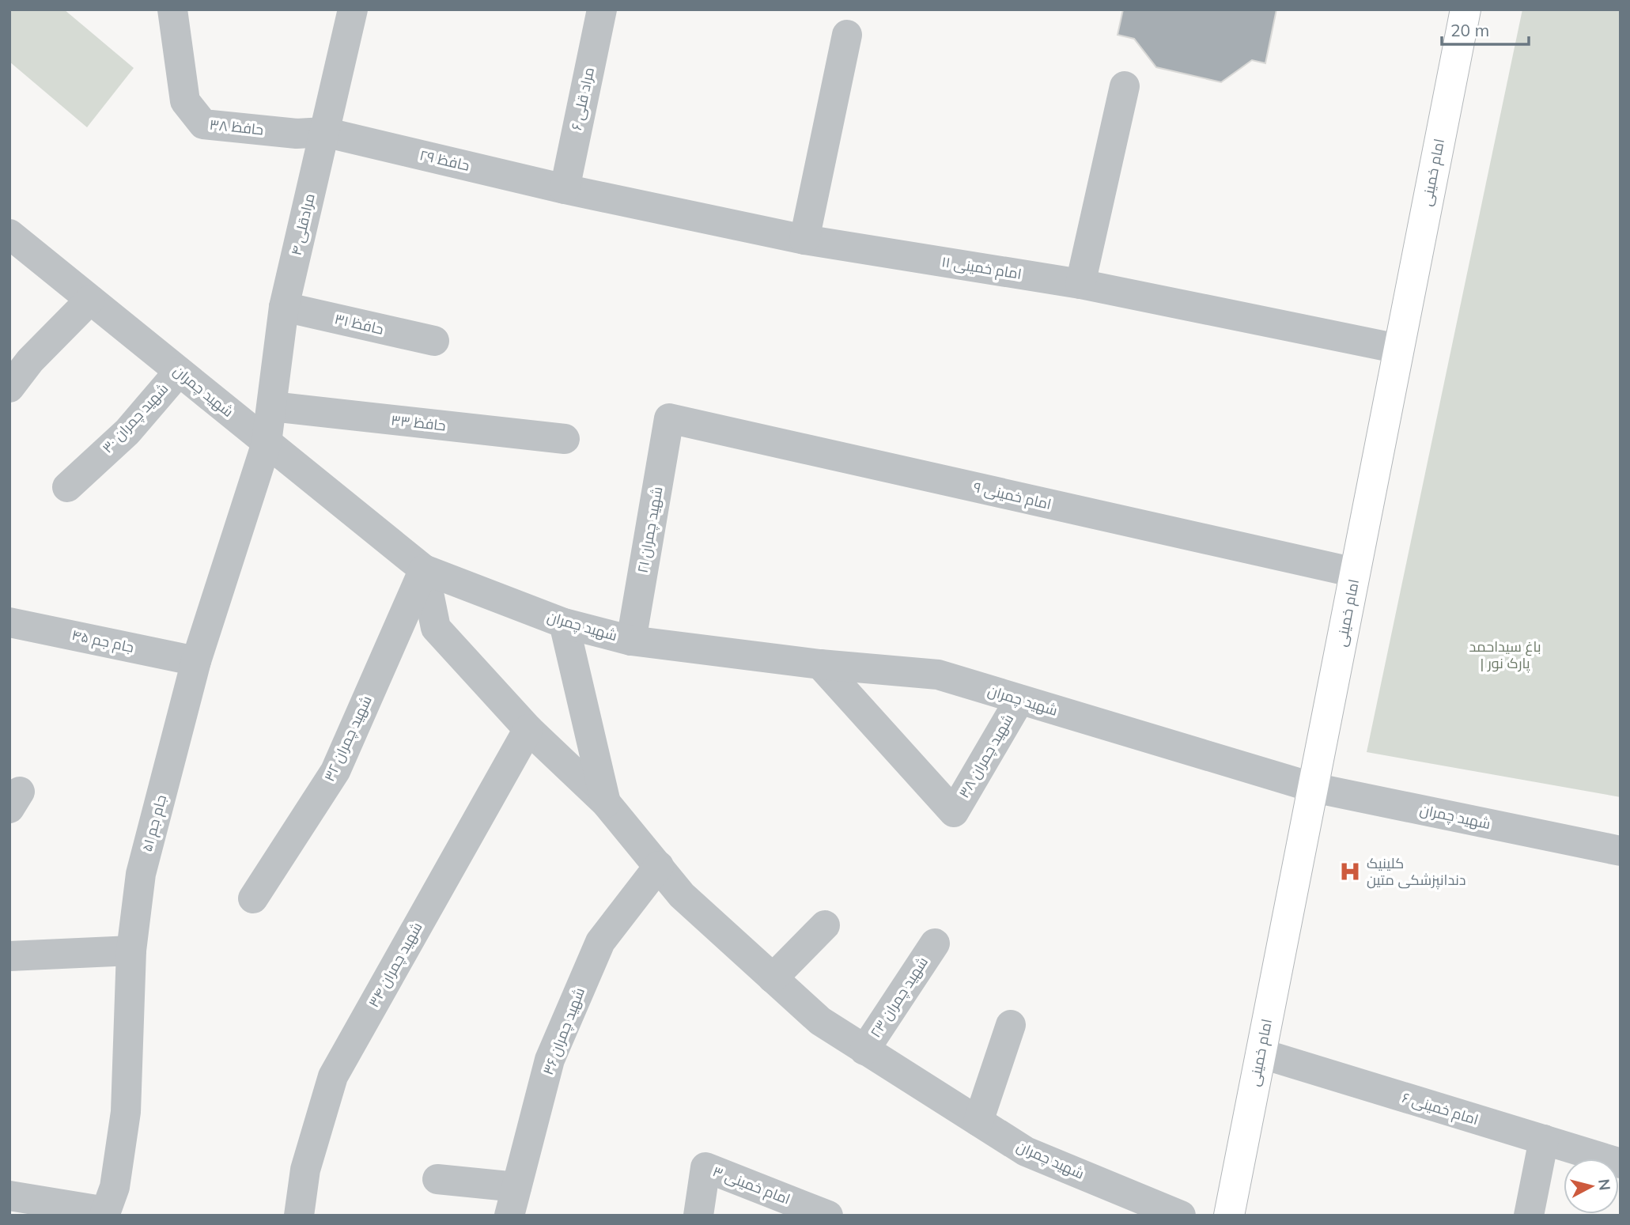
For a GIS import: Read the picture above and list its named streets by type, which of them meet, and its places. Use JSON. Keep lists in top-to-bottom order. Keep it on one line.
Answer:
{"streets":{"main road":["امام خمینی"],"street":["مراد قلی ۶","حافظ ۳۸","حافظ ۲۹","مرادقلی ۴","امام خمینی ۱۱","حافظ ۳۱","شهید چمران","شهید چمران ۳۰","حافظ ۳۳","امام خمینی ۹","شهید چمران ۲۱","جام جم ۴۵","شهید چمران ۳۲","شهید چمران ۳۸","جام جم ۵۱","شهید چمران ۳۴","شهید چمران ۲۳","شهید چمران ۳۶","امام خمینی ۶","امام خمینی ۳"]},"crossings":[["مراد قلی ۶","حافظ ۲۹"],["مراد قلی ۶","امام خمینی ۱۱"],["حافظ ۳۸","حافظ ۲۹"],["حافظ ۳۸","مرادقلی ۴"],["حافظ ۲۹","مرادقلی ۴"],["حافظ ۲۹","امام خمینی ۱۱"],["امام خمینی","امام خمینی ۱۱"],["امام خمینی","شهید چمران"],["امام خمینی","امام خمینی ۹"],["امام خمینی","امام خمینی ۶"],["مرادقلی ۴","حافظ ۳۱"],["مرادقلی ۴","شهید چمران"],["مرادقلی ۴","حافظ ۳۳"],["مرادقلی ۴","جام جم ۵۱"],["شهید چمران","شهید چمران ۳۰"],["شهید چمران","شهید چمران ۲۱"],["شهید چمران","شهید چمران ۳۲"],["شهید چمران","شهید چمران ۳۸"],["شهید چمران","جام جم ۵۱"],["شهید چمران","شهید چمران ۳۴"],["شهید چمران","شهید چمران ۲۳"],["شهید چمران","شهید چمران ۳۶"],["امام خمینی ۹","شهید چمران ۲۱"],["جام جم ۴۵","جام جم ۵۱"]],"parks":["باغ سیداحمد | پارک نور"],"places":{"hospital":["کلینیک دندانپزشکی متین"]},"scale_bar":"20 m","north":"right"}
